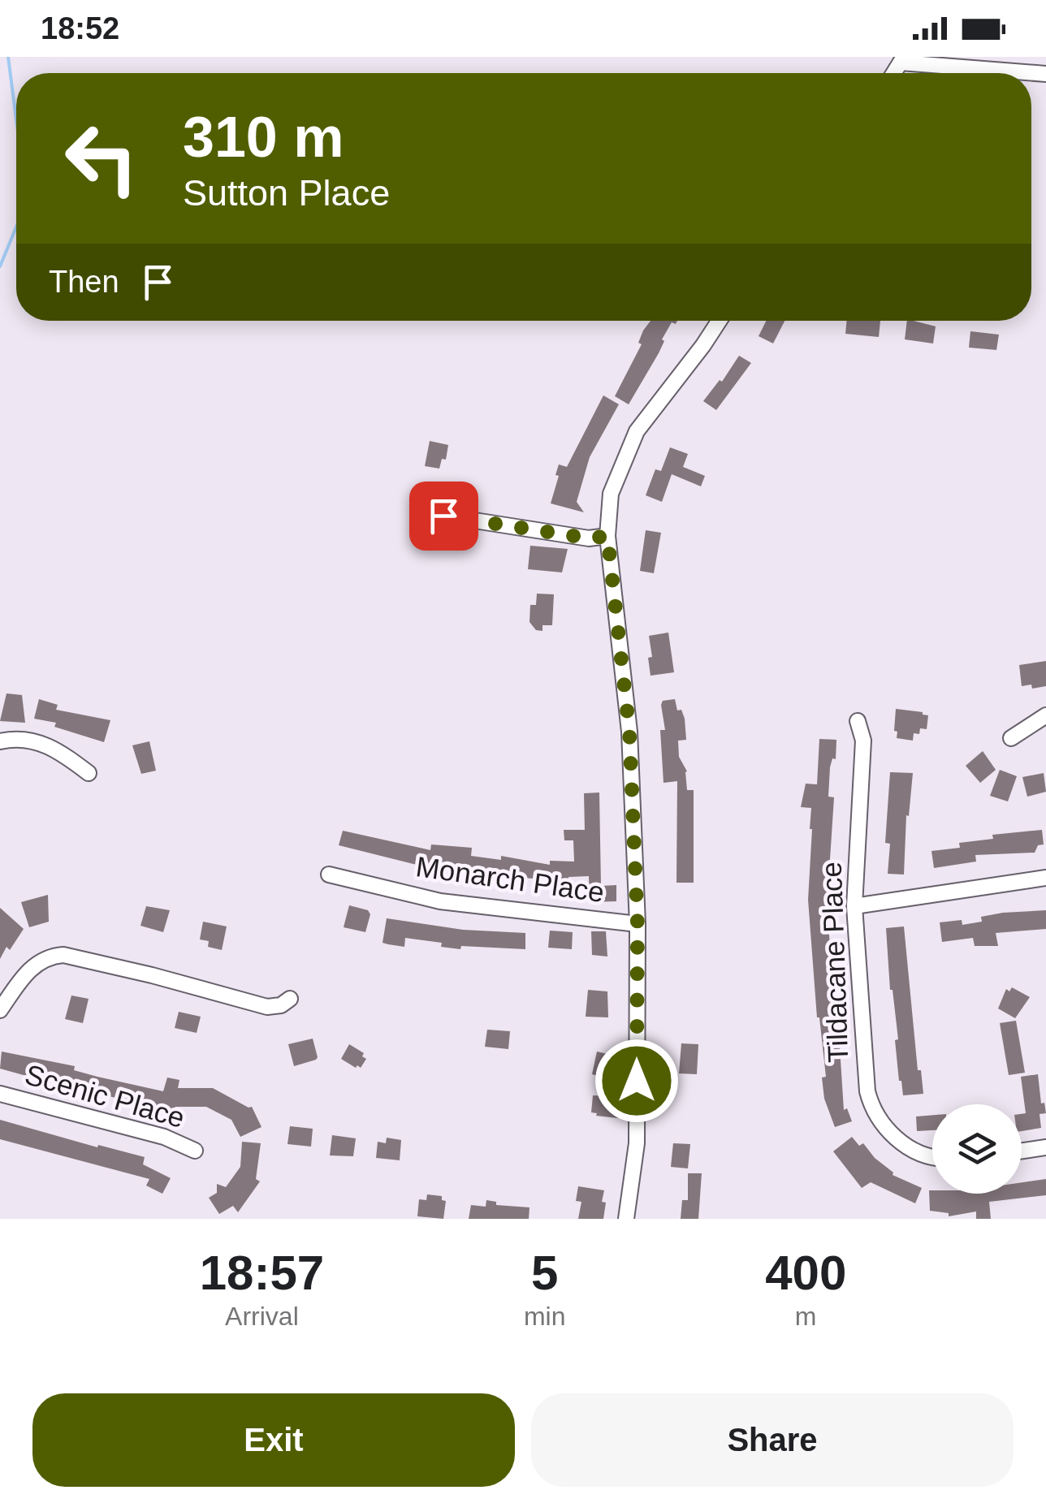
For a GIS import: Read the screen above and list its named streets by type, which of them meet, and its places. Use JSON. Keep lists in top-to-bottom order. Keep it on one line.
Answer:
{"streets":{"street":["Monarch Place","Tildacane Place","Scenic Place"]},"page":{"status":"18:52","turn":["310 m","Sutton Place"],"then":"Then","eta":["18:57","Arrival","5","min","400","m"],"buttons":["Exit","Share"]}}
